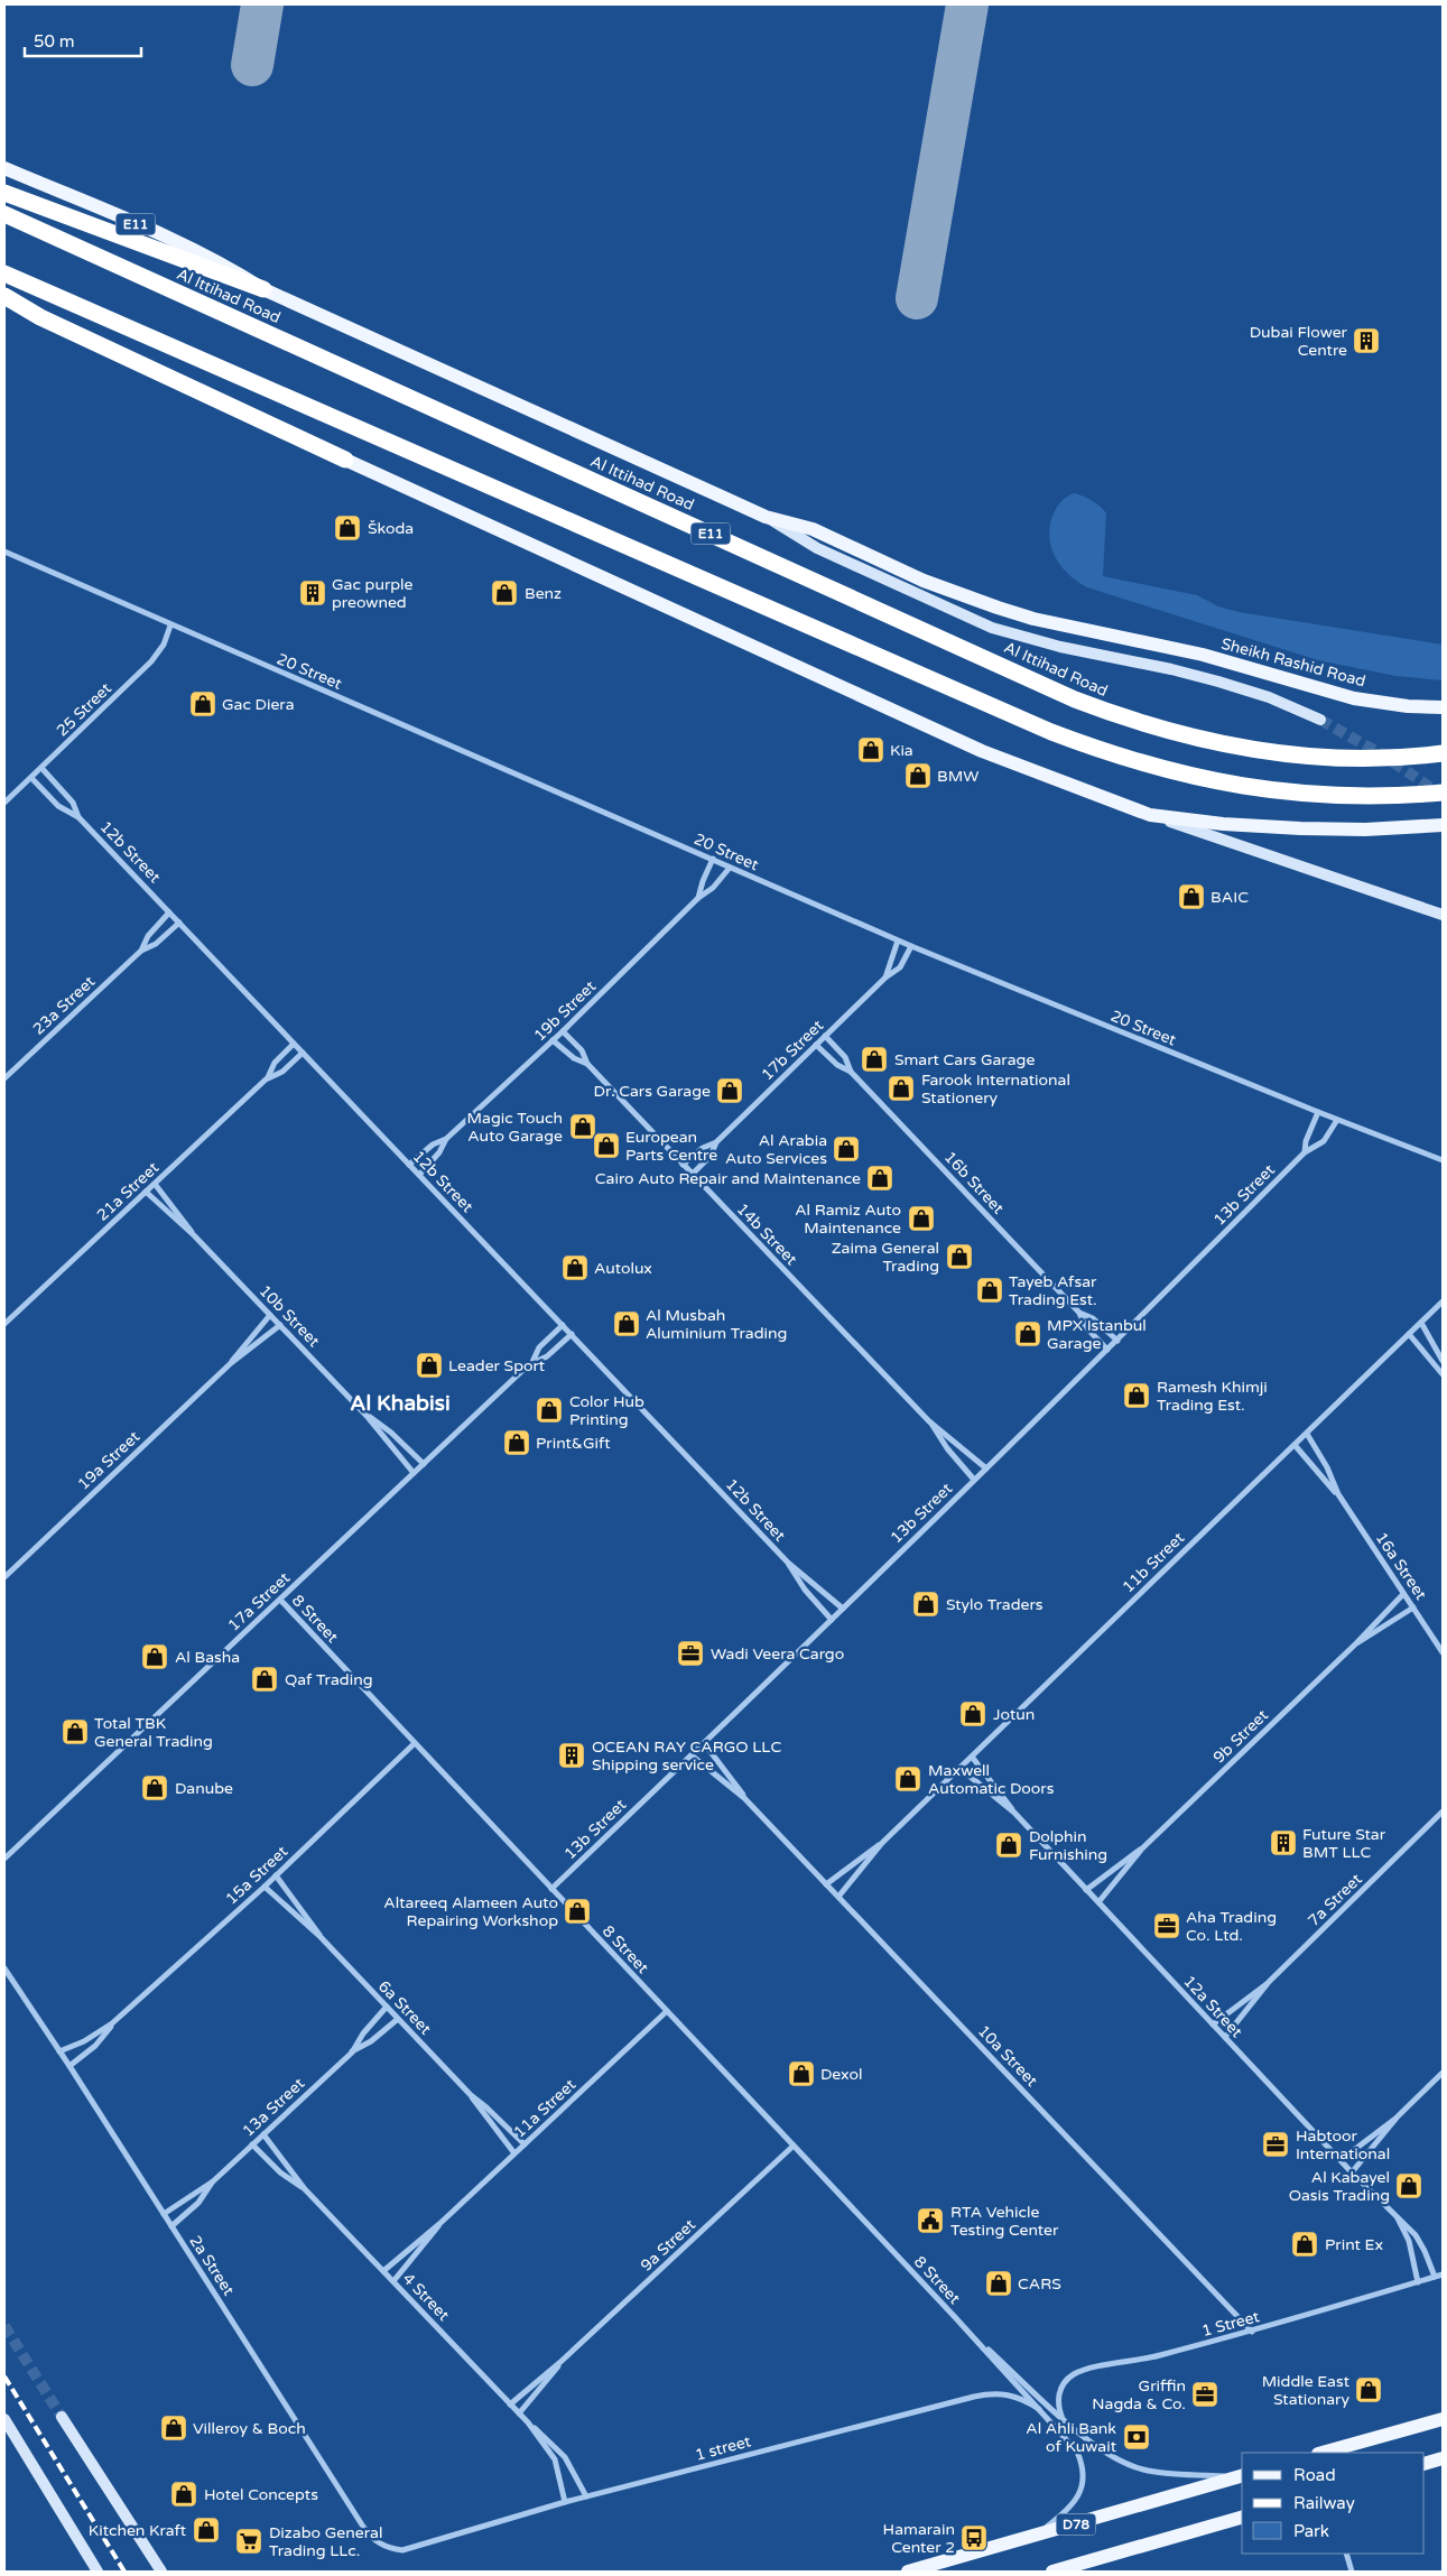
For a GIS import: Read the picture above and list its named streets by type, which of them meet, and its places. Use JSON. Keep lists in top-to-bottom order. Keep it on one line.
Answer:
{"streets":{"highway":["E11","Al Ittihad Road"],"main road":["Sheikh Rashid Road","D78"],"street":["20 Street","25 Street","12b Street","23a Street","19b Street","17b Street","16b Street","21a Street","13b Street","14b Street","10b Street","19a Street","11b Street","16a Street","17a Street","8 Street","9b Street","15a Street","7a Street","12a Street","6a Street","10a Street","13a Street","11a Street","9a Street","2a Street","4 Street","1 Street","1 street"]},"crossings":[["Al Ittihad Road","Sheikh Rashid Road"],["20 Street","25 Street"],["20 Street","19b Street"],["20 Street","17b Street"],["20 Street","13b Street"],["25 Street","12b Street"],["12b Street","19b Street"],["12b Street","21a Street"],["12b Street","13b Street"],["12b Street","17a Street"],["19b Street","14b Street"],["17b Street","16b Street"],["17b Street","14b Street"],["16b Street","13b Street"],["21a Street","10b Street"],["13b Street","14b Street"],["13b Street","8 Street"],["13b Street","10a Street"],["10b Street","19a Street"],["10b Street","17a Street"],["11b Street","16a Street"],["11b Street","12a Street"],["11b Street","10a Street"],["16a Street","9b Street"],["17a Street","8 Street"],["8 Street","15a Street"],["8 Street","11a Street"],["8 Street","9a Street"],["8 Street","1 Street"],["8 Street","1 street"],["8 Street","D78"],["9b Street","12a Street"],["15a Street","6a Street"],["15a Street","2a Street"],["7a Street","12a Street"],["12a Street","1 Street"],["6a Street","13a Street"],["6a Street","11a Street"],["10a Street","1 Street"],["13a Street","2a Street"],["13a Street","4 Street"],["11a Street","4 Street"],["9a Street","4 Street"],["2a Street","1 street"],["4 Street","1 street"]],"districts":["Al Khabisi"],"places":{"building":["Dubai Flower Centre","Gac purple preowned","OCEAN RAY CARGO LLC Shipping service","Future Star BMT LLC"],"shop":["Škoda","Benz","Gac Diera","Kia","BMW","BAIC","Smart Cars Garage","Farook International Stationery","Dr. Cars Garage","Magic Touch Auto Garage","European Parts Centre","Al Arabia Auto Services","Cairo Auto Repair and Maintenance","Al Ramiz Auto Maintenance","Zaima General Trading","Autolux","Tayeb Afsar Trading Est.","Al Musbah Aluminium Trading","MPX Istanbul Garage","Leader Sport","Ramesh Khimji Trading Est.","Color Hub Printing","Print&Gift","Stylo Traders","Al Basha","Qaf Trading","Jotun","Total TBK General Trading","Maxwell Automatic Doors","Danube","Dolphin Furnishing","Altareeq Alameen Auto Repairing Workshop","Dexol","Al Kabayel Oasis Trading","Print Ex","CARS","Middle East Stationary","Villeroy & Boch","Hotel Concepts","Kitchen Kraft"],"office":["Wadi Veera Cargo","Aha Trading Co. Ltd.","Habtoor International","Griffin Nagda & Co."],"public building":["RTA Vehicle Testing Center"],"bank":["Al Ahli Bank of Kuwait"],"bus stop":["Hamarain Center 2"],"supermarket":["Dizabo General Trading LLc."]},"legend":["Road","Railway","Park"],"scale_bar":"50 m"}
